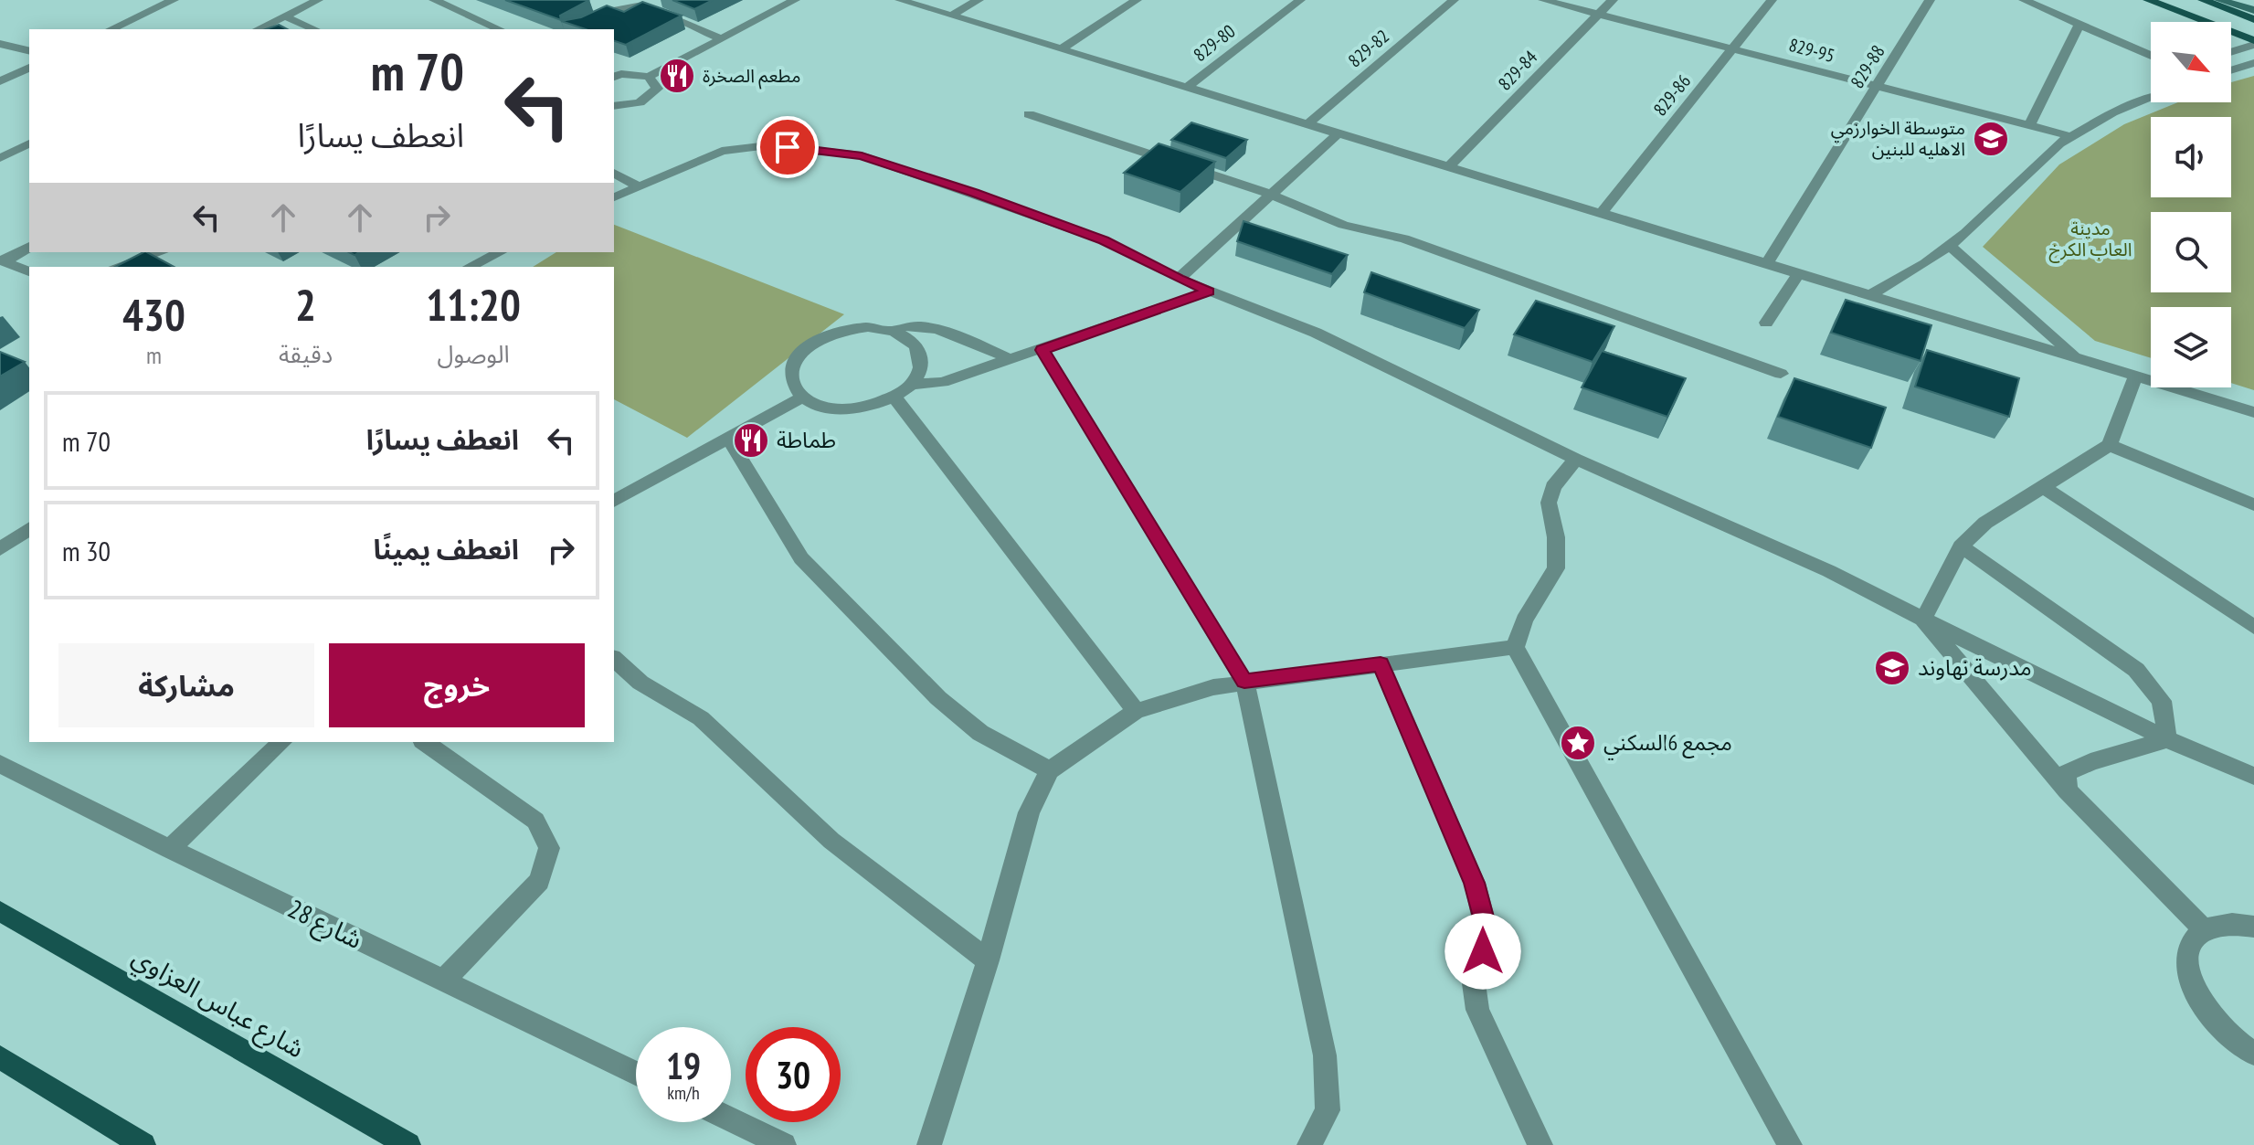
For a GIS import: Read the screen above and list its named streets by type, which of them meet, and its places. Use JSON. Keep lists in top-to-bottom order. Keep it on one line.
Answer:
{"streets":{"main road":["شارع عباس العزاوي"],"street":["829-80","829-82","829-95","829-88","829-84","829-86","شارع 28"]},"crossings":[["829-95","829-88"],["829-95","829-84"],["829-95","829-86"]],"parks":["مدينة العاب الكرخ"],"places":{"restaurant":["مطعم الصخرة","طماطة"],"school or university":["متوسطة الخوارزمي الاهليه للبنين","مدرسة نهاوند"],"place":["مجمع 6السكني"]},"north":"bottom right","page":{"turn":["70 m","انعطف يسارًا"],"eta":["11:20","الوصول","2","دقيقة","430","m"],"list":[{"name":"انعطف يسارًا","value":"70 m"},{"name":"انعطف يمينًا","value":"30 m"}],"buttons":["خروج","مشاركة"],"speed":"19 km/h","limit":"30"}}
